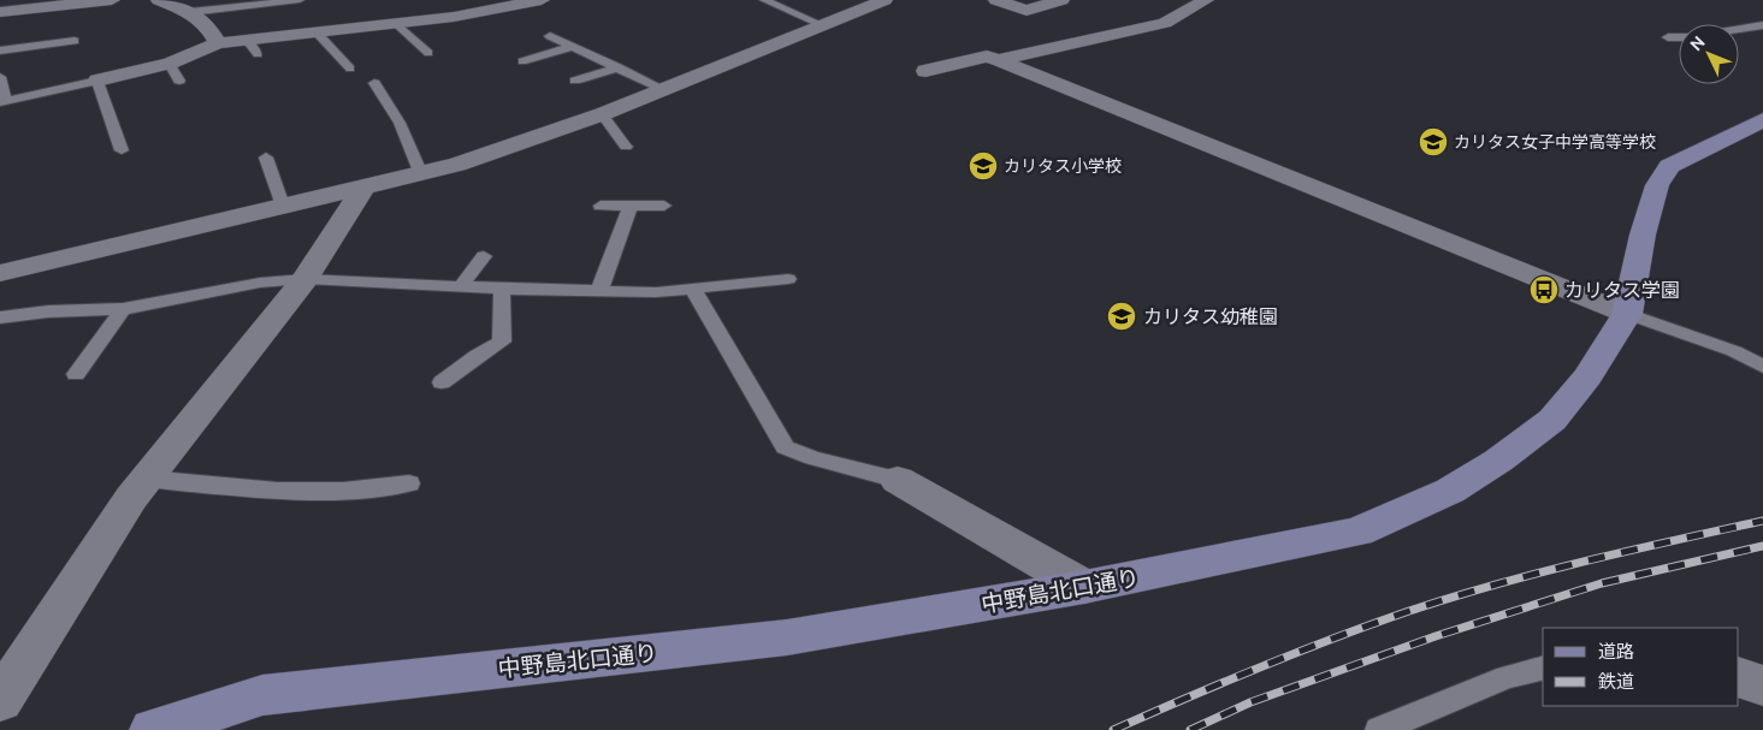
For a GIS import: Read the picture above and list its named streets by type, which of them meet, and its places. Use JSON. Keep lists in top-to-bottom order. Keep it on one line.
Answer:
{"streets":{"street":["中野島北口通り"]},"places":{"school or university":["カリタス女子中学高等学校","カリタス小学校","カリタス幼稚園"],"bus stop":["カリタス学園"]},"legend":["道路","鉄道"],"north":"top left"}
